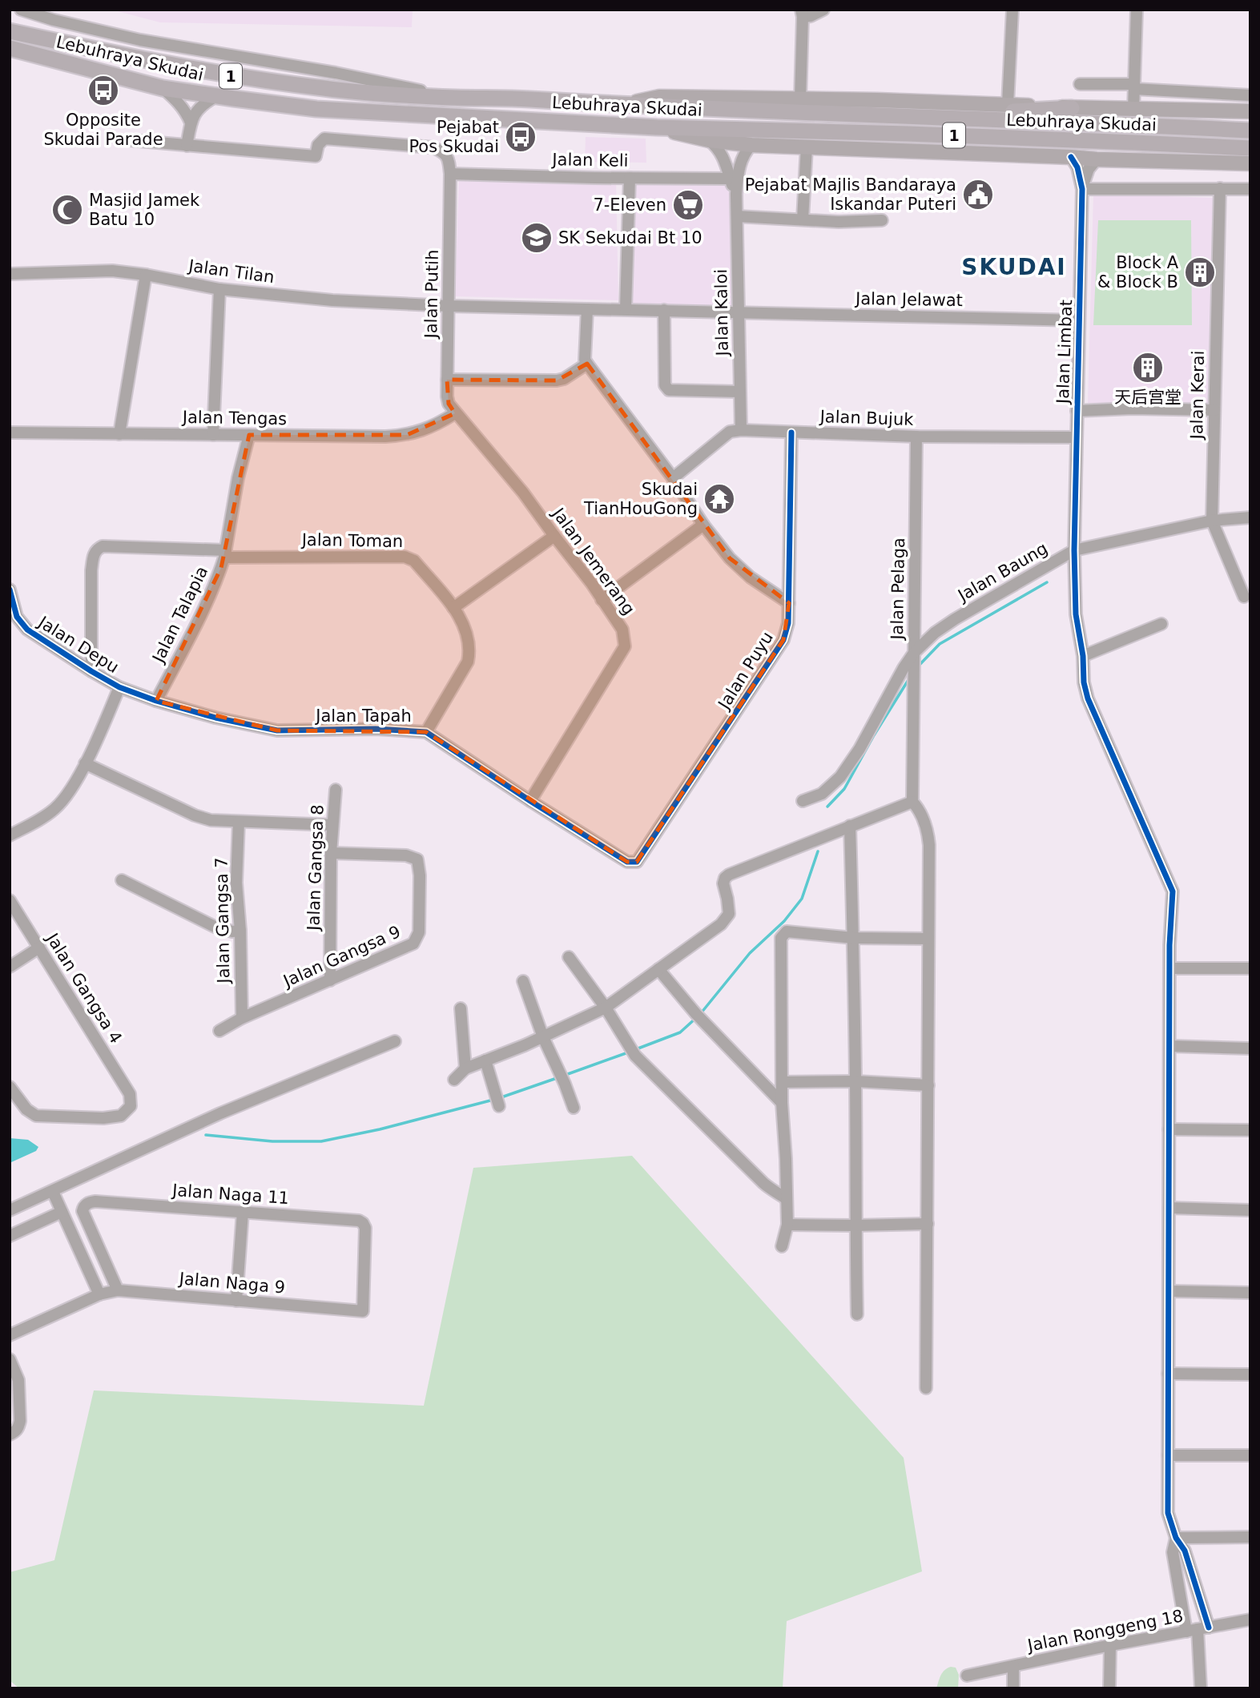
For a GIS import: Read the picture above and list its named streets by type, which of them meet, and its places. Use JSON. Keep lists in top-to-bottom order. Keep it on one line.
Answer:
{"streets":{"highway":["Lebuhraya Skudai","1"],"street":["Jalan Keli","Jalan Tilan","Jalan Putih","Jalan Jelawat","Jalan Kaloi","Jalan Limbat","Jalan Kerai","Jalan Tengas","Jalan Bujuk","Jalan Toman","Jalan Jemerang","Jalan Baung","Jalan Pelaga","Jalan Talapia","Jalan Depu","Jalan Puyu","Jalan Tapah","Jalan Gangsa 8","Jalan Gangsa 7","Jalan Gangsa 9","Jalan Gangsa 4","Jalan Naga 11","Jalan Naga 9","Jalan Ronggeng 18"]},"crossings":[["Jalan Keli","Jalan Putih"],["Jalan Keli","Jalan Kaloi"],["Jalan Tilan","Jalan Putih"],["Jalan Tilan","Jalan Jelawat"],["Jalan Putih","Jalan Tengas"],["Jalan Putih","Jalan Jemerang"],["Jalan Jelawat","Jalan Kaloi"],["Jalan Jelawat","Jalan Limbat"],["Jalan Kaloi","Jalan Bujuk"],["Jalan Limbat","Jalan Bujuk"],["Jalan Limbat","Jalan Baung"],["Jalan Kerai","Jalan Baung"],["Jalan Tengas","Jalan Jemerang"],["Jalan Bujuk","Jalan Pelaga"],["Jalan Bujuk","Jalan Puyu"],["Jalan Toman","Jalan Talapia"],["Jalan Toman","Jalan Tapah"],["Jalan Jemerang","Jalan Tapah"],["Jalan Baung","Jalan Pelaga"],["Jalan Talapia","Jalan Depu"],["Jalan Talapia","Jalan Tapah"],["Jalan Depu","Jalan Tapah"],["Jalan Puyu","Jalan Tapah"],["Jalan Gangsa 8","Jalan Gangsa 9"],["Jalan Gangsa 7","Jalan Gangsa 9"],["Jalan Naga 11","Jalan Naga 9"]],"districts":["SKUDAI"],"places":{"bus stop":["Opposite Skudai Parade","Pejabat Pos Skudai"],"public building":["Pejabat Majlis Bandaraya Iskandar Puteri"],"supermarket":["7-Eleven"],"mosque":["Masjid Jamek Batu 10"],"school or university":["SK Sekudai Bt 10"],"building":["Block A & Block B","天后宫堂"],"temple":["Skudai TianHouGong"]}}
